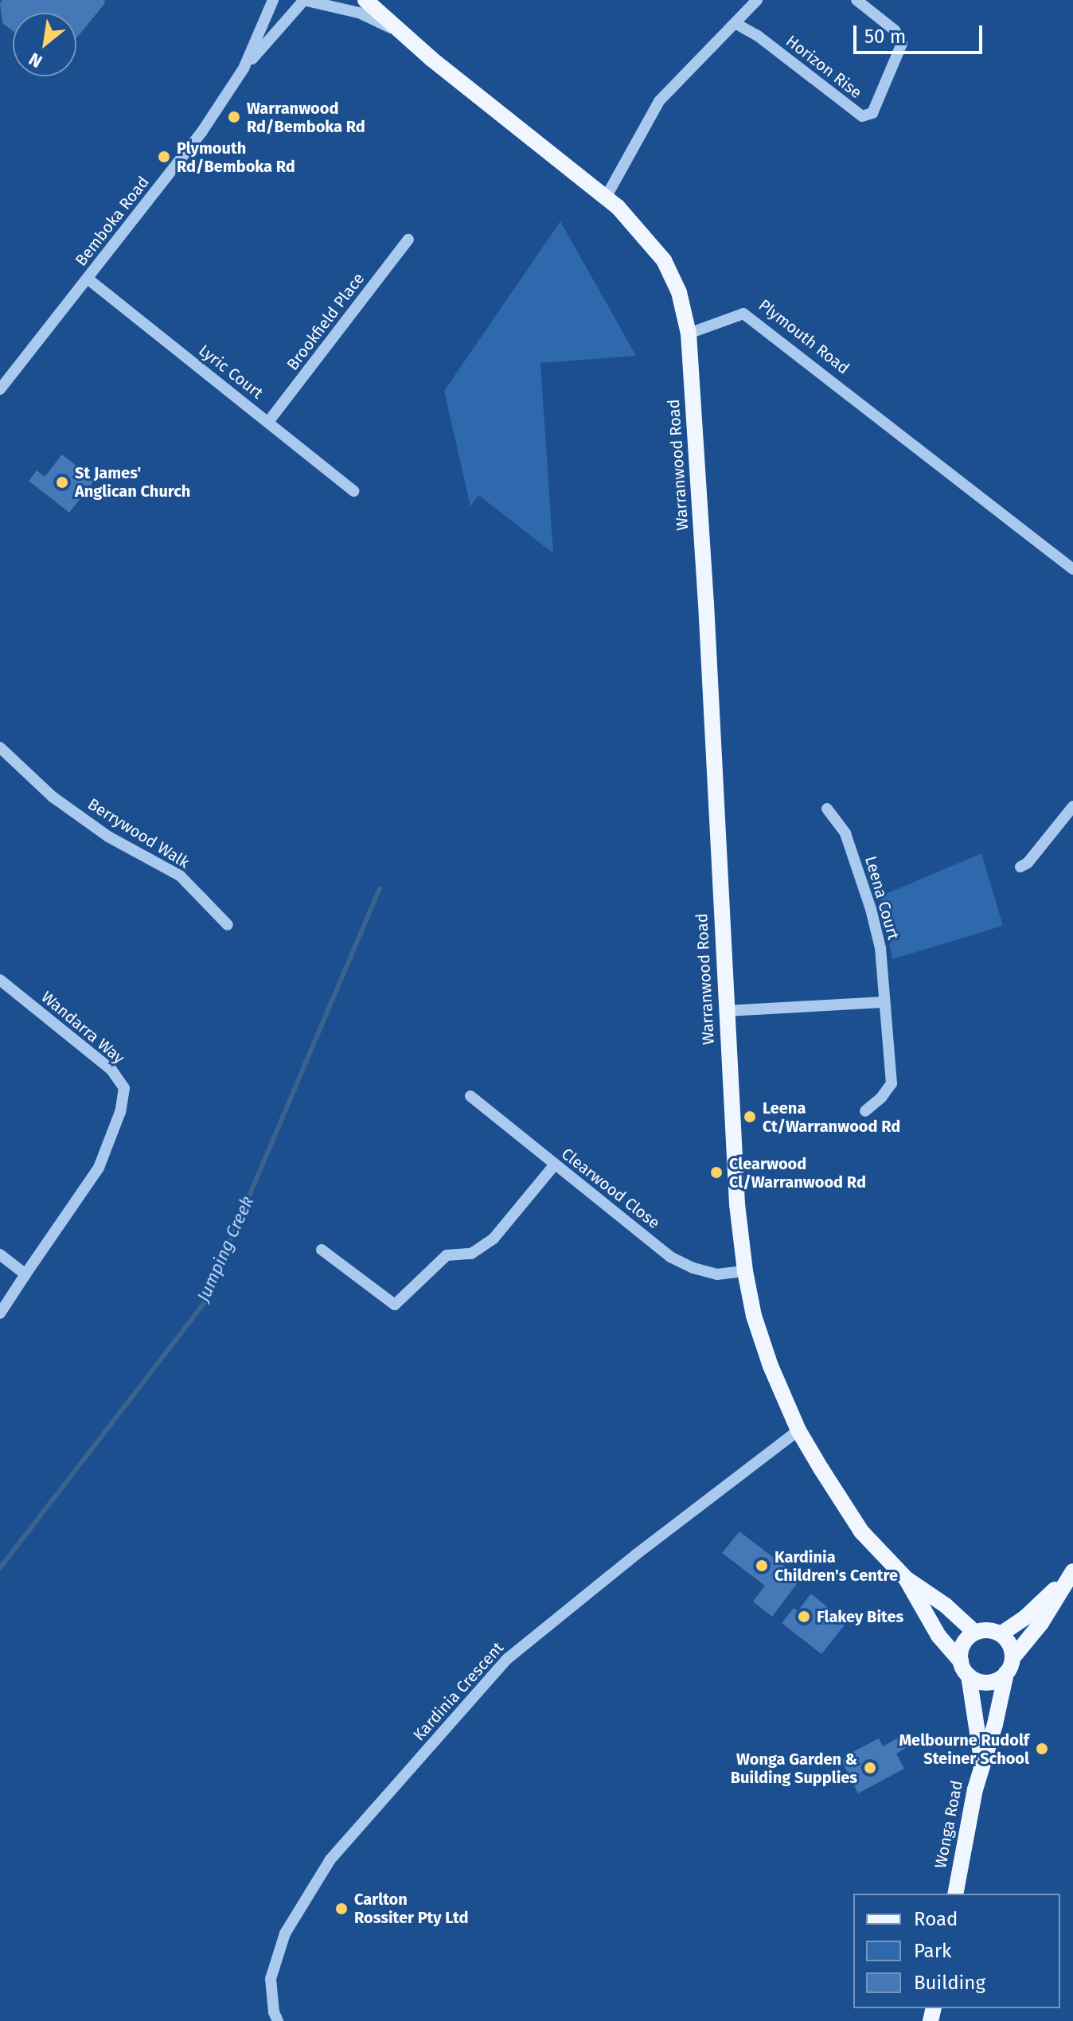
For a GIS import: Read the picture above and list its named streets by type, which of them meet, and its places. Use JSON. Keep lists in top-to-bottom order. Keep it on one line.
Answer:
{"streets":{"main road":["Warranwood Road","Wonga Road"],"street":["Horizon Rise","Bemboka Road","Brookfield Place","Plymouth Road","Lyric Court","Berrywood Walk","Leena Court","Wandarra Way","Clearwood Close","Kardinia Crescent"]},"crossings":[["Bemboka Road","Lyric Court"],["Brookfield Place","Lyric Court"],["Plymouth Road","Warranwood Road"],["Warranwood Road","Clearwood Close"],["Warranwood Road","Kardinia Crescent"],["Warranwood Road","Wonga Road"]],"water":["Jumping Creek"],"places":["Warranwood Rd/Bemboka Rd","Plymouth Rd/Bemboka Rd","St James' Anglican Church","Leena Ct/Warranwood Rd","Clearwood Cl/Warranwood Rd","Kardinia Children's Centre","Flakey Bites","Melbourne Rudolf Steiner School","Wonga Garden & Building Supplies","Carlton Rossiter Pty Ltd"],"legend":["Road","Park","Building"],"scale_bar":"50 m","north":"bottom left"}
